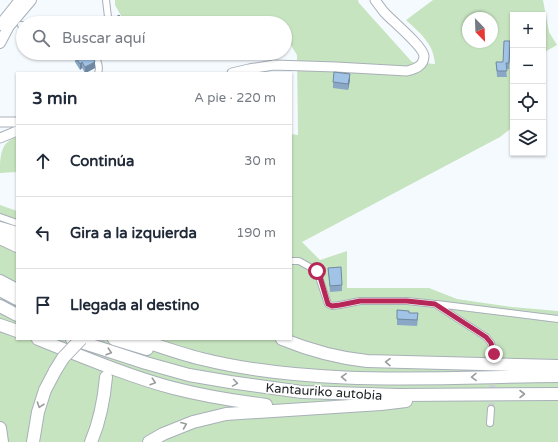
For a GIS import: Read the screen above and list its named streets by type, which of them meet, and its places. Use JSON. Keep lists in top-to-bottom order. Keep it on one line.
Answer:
{"streets":{"highway":["Kantauriko autobia"]},"north":"bottom right","page":{"map_buttons":["+","−"],"search":"Buscar aquí","heading":["3 min","A pie · 220 m"],"list":[["Continúa","30 m"],["Gira a la izquierda","190 m"],"Llegada al destino"]}}
